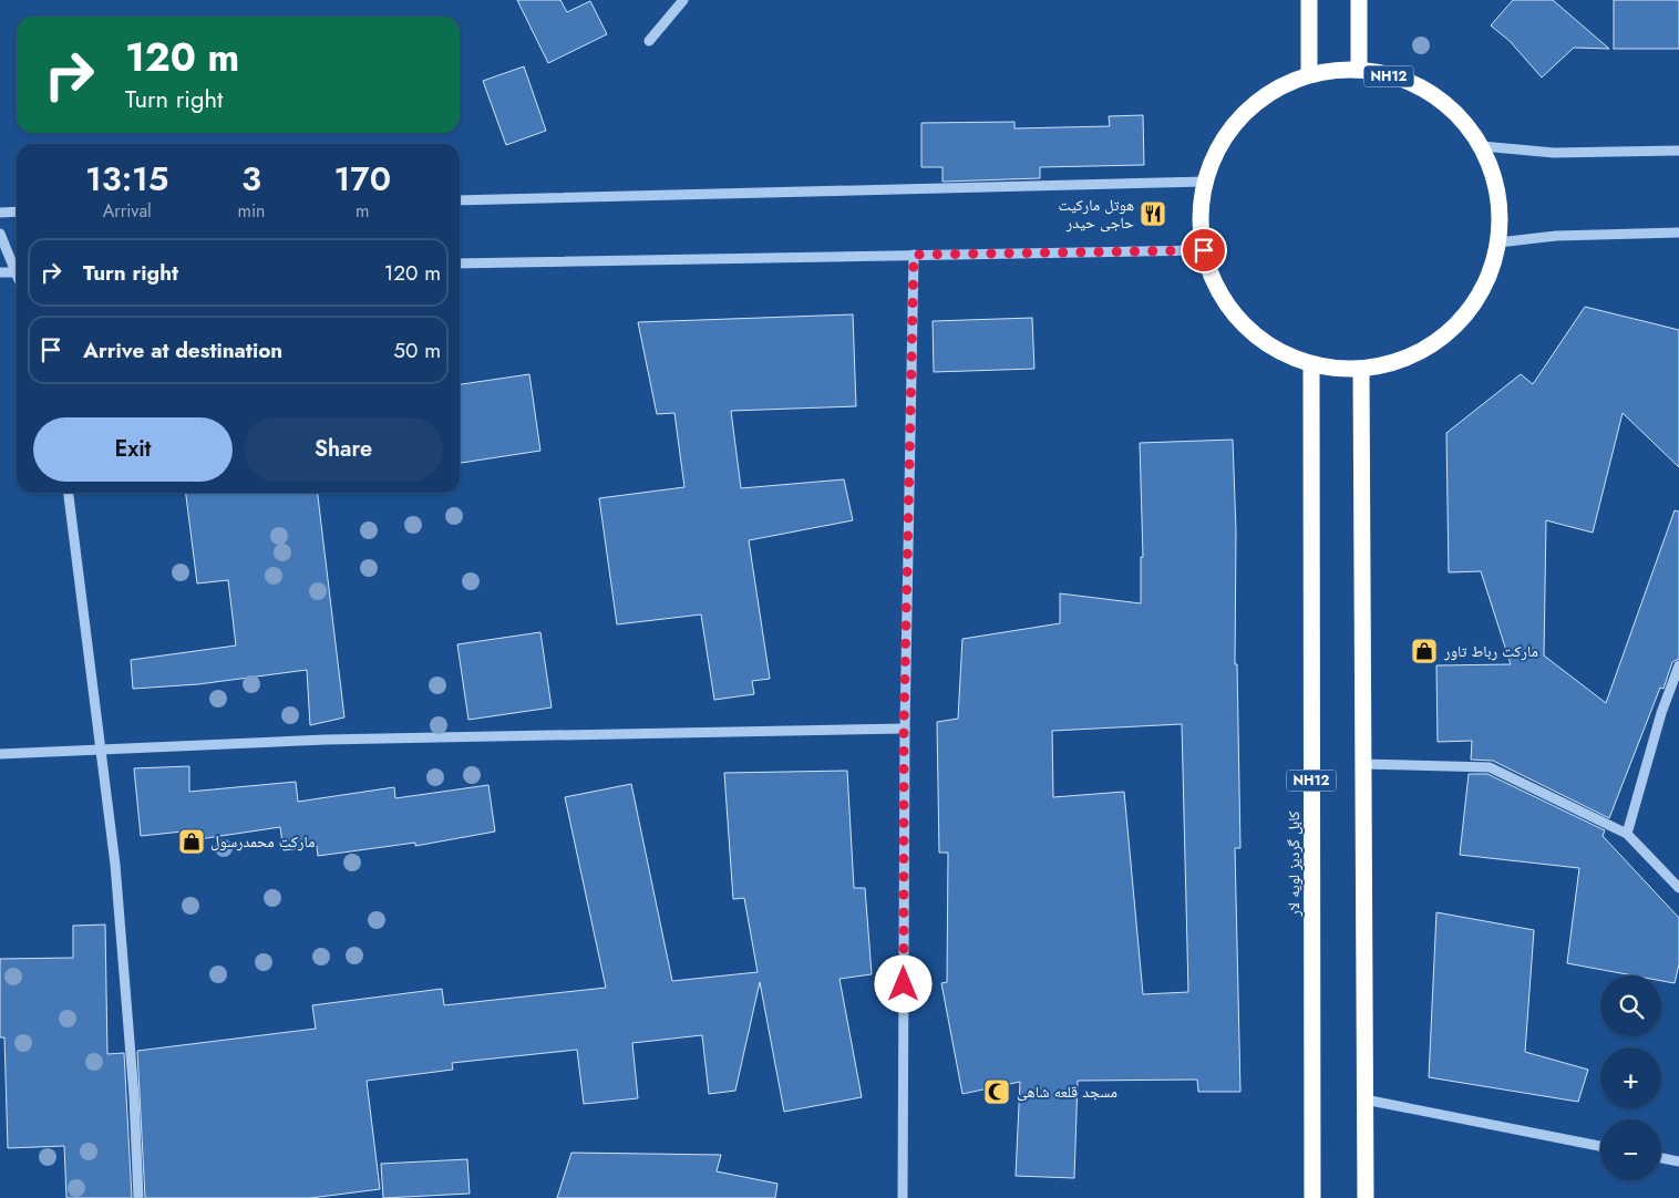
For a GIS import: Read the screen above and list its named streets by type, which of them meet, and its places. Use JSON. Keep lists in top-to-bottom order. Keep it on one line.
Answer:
{"streets":{"highway":["NH12","کابل گردیز لویه لار"]},"crossings":[["NH12","کابل گردیز لویه لار"]],"places":{"restaurant":["هوتل مارکیت حاجی حیدر"],"shop":["مارکت رباط تاور","مارکت محمدرسول"],"mosque":["مسجد قلعه شاهی"]},"page":{"turn":["120 m","Turn right"],"eta":["13:15","Arrival","3","min","170","m"],"list":[{"name":"Turn right","value":"120 m"},{"name":"Arrive at destination","value":"50 m"}],"buttons":["Exit","Share"],"map_buttons":["+","−"]}}
